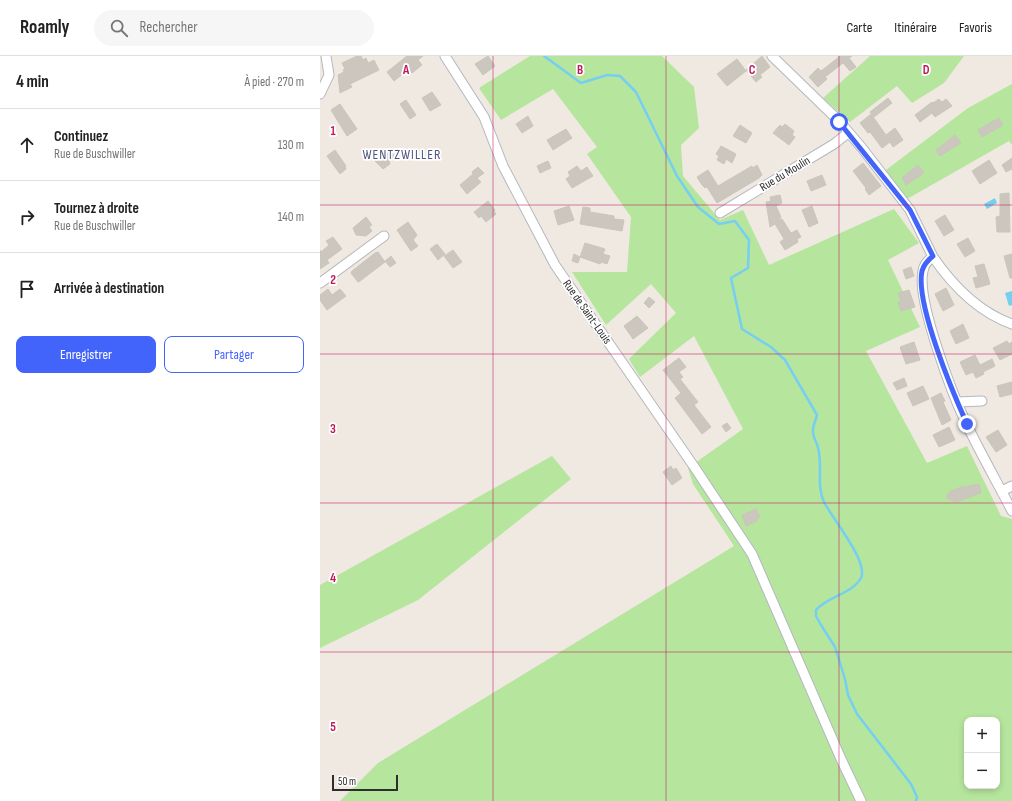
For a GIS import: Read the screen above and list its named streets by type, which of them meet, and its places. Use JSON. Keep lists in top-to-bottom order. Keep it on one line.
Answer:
{"streets":{"street":["Rue du Moulin","Rue de Saint-Louis"]},"districts":["WENTZWILLER"],"scale_bar":"50 m","page":{"header":"Roamly","search":"Rechercher","nav":["Carte","Itinéraire","Favoris"],"heading":["4 min","À pied · 270 m"],"list":[["Continuez","Rue de Buschwiller","130 m"],["Tournez à droite","Rue de Buschwiller","140 m"],"Arrivée à destination"],"buttons":["Enregistrer","Partager"],"map_buttons":["+","−"],"scale":"50 m"},"grid":{"columns":["A","B","C","D"],"rows":["1","2","3","4","5"]}}
